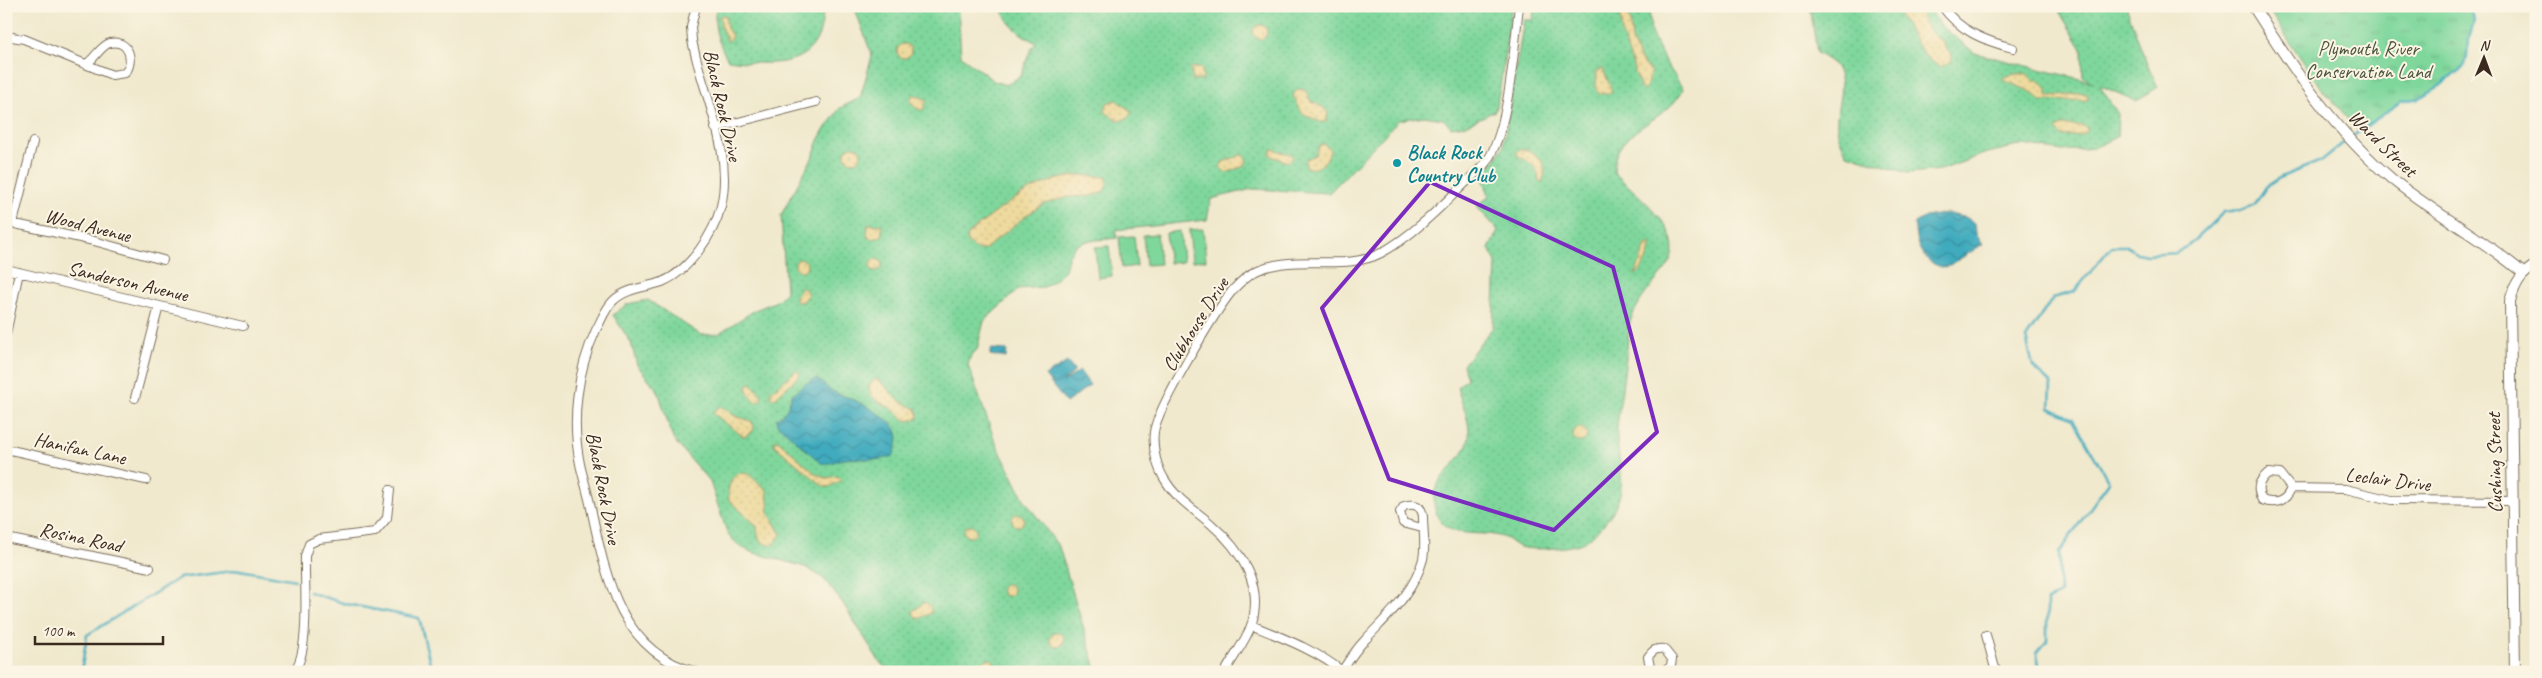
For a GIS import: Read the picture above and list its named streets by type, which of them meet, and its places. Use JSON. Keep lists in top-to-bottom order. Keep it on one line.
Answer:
{"streets":{"street":["Black Rock Drive","Ward Street","Wood Avenue","Sanderson Avenue","Clubhouse Drive","Hanifan Lane","Cushing Street","Leclair Drive","Rosina Road"]},"crossings":[["Ward Street","Cushing Street"],["Cushing Street","Leclair Drive"]],"parks":["Plymouth River Conservation Land"],"places":["Black Rock Country Club"],"scale_bar":"100 m","north":"top"}
